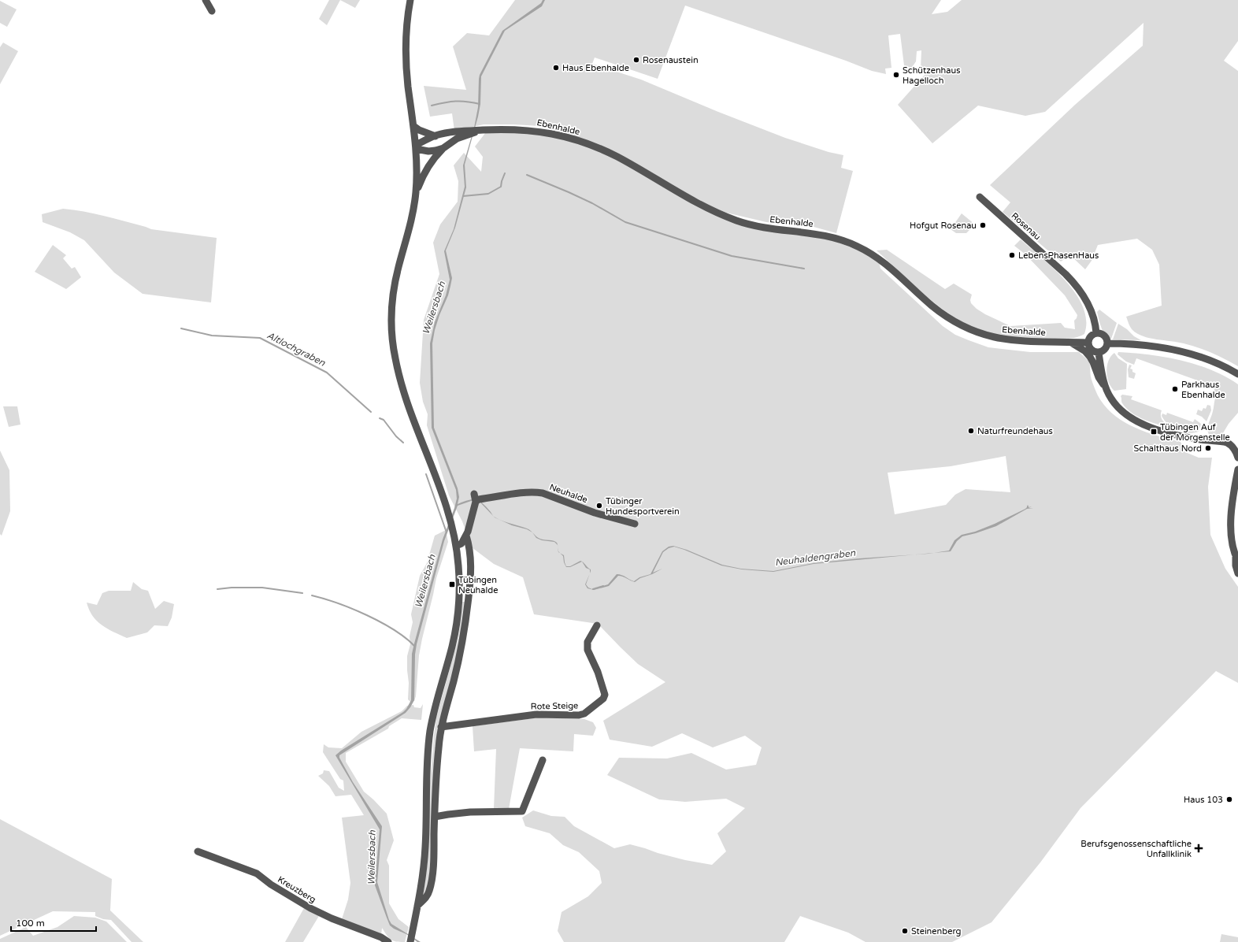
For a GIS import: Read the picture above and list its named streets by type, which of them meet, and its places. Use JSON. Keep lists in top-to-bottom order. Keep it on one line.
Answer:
{"streets":{"street":["Ebenhalde","Rosenau","Neuhalde","Rote Steige","Kreuzberg"]},"crossings":[["Ebenhalde","Rosenau"]],"water":["Weilersbach","Altlochgraben","Neuhaldengraben"],"places":{"other":["Rosenaustein","Haus Ebenhalde","Schützenhaus Hagelloch","Hofgut Rosenau","LebensPhasenHaus","Parkhaus Ebenhalde","Naturfreundehaus","Schalthaus Nord","Tübinger Hundesportverein","Haus 103","Steinenberg"],"transit":["Tübingen Auf der Morgenstelle","Tübingen Neuhalde"],"health":["Berufsgenossenschaftliche Unfallklinik"]},"scale_bar":"100 m"}
